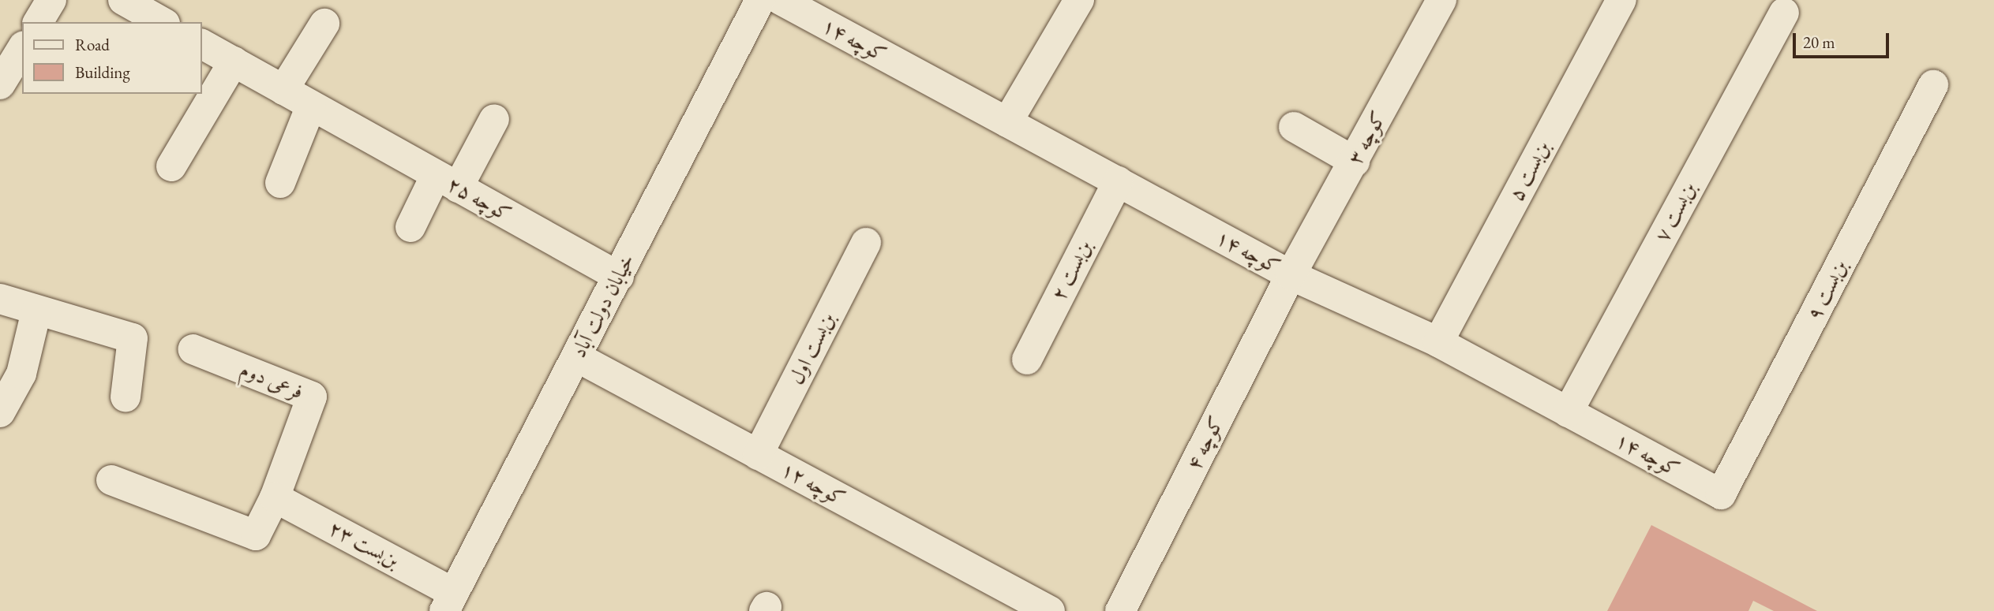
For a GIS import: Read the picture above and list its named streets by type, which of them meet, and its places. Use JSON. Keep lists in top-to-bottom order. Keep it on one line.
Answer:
{"streets":{"street":["کوچه ۱۴","کوچه ۳","بن‌بست ۵","کوچه ۲۵","بن‌بست ۷","بن‌بست ۲","بن‌بست ۹","خیابان دولت آباد","بن‌بست اول","فرعی دوم","کوچه ۴","کوچه ۱۲","بن‌بست ۲۳"]},"crossings":[["کوچه ۱۴","کوچه ۳"],["کوچه ۱۴","بن‌بست ۵"],["کوچه ۱۴","بن‌بست ۷"],["کوچه ۱۴","بن‌بست ۲"],["کوچه ۱۴","بن‌بست ۹"],["کوچه ۱۴","کوچه ۴"],["کوچه ۳","کوچه ۴"],["کوچه ۲۵","خیابان دولت آباد"],["خیابان دولت آباد","کوچه ۱۲"],["خیابان دولت آباد","بن‌بست ۲۳"],["بن‌بست اول","کوچه ۱۲"],["فرعی دوم","بن‌بست ۲۳"]],"legend":["Road","Building"],"scale_bar":"20 m"}
